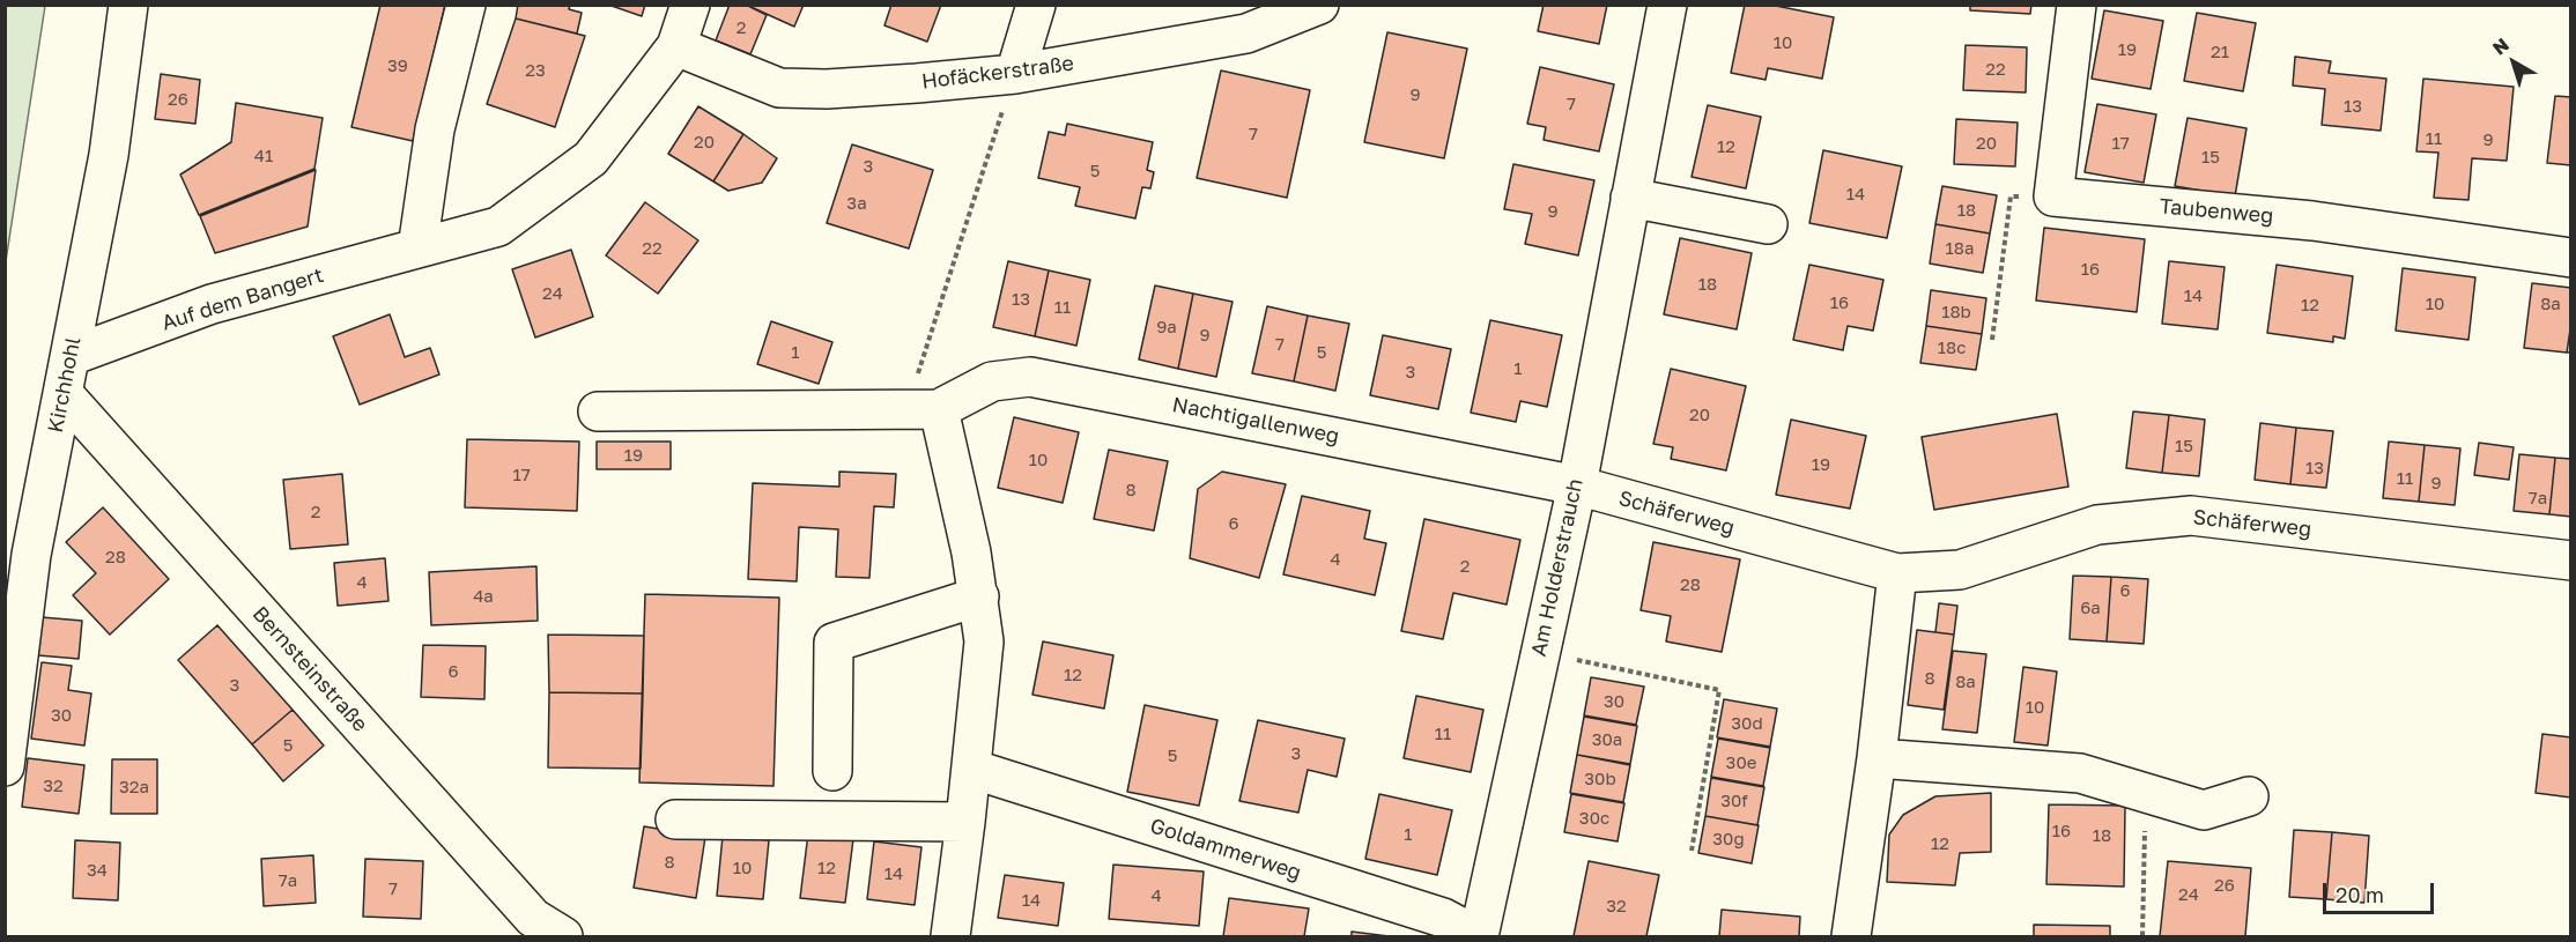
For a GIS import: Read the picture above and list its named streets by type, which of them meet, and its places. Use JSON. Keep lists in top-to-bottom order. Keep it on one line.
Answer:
{"streets":{"street":["Hofäckerstraße","Taubenweg","Auf dem Bangert","Kirchhohl","Nachtigallenweg","Schäferweg","Am Holderstrauch","Bernsteinstraße","Goldammerweg"]},"crossings":[["Hofäckerstraße","Auf dem Bangert"],["Auf dem Bangert","Kirchhohl"],["Kirchhohl","Bernsteinstraße"],["Nachtigallenweg","Schäferweg"],["Nachtigallenweg","Am Holderstrauch"],["Schäferweg","Am Holderstrauch"],["Am Holderstrauch","Goldammerweg"]],"house_numbers":["2","10","19","21","39","22","23","9","26","7","13","7","11","9","20","20","17","12","41","15","3","5","14","3a","18","9","22","18a","16","18","24","14","13","16","10","8a","12","11","18b","9a","9","7","18c","1","5","1","3","20","15","19","10","19","13","17","11","9","8","7a","2","6","28","4","2","4","28","6","4a","6a","6","12","8","8a","3","30","10","30","30d","11","30a","5","3","5","30e","30b","32","32a","30f","30c","16","1","18","30g","12","8","10","12","34","14","7a","26","7","24","4","14","32"],"scale_bar":"20 m","north":"top left"}
